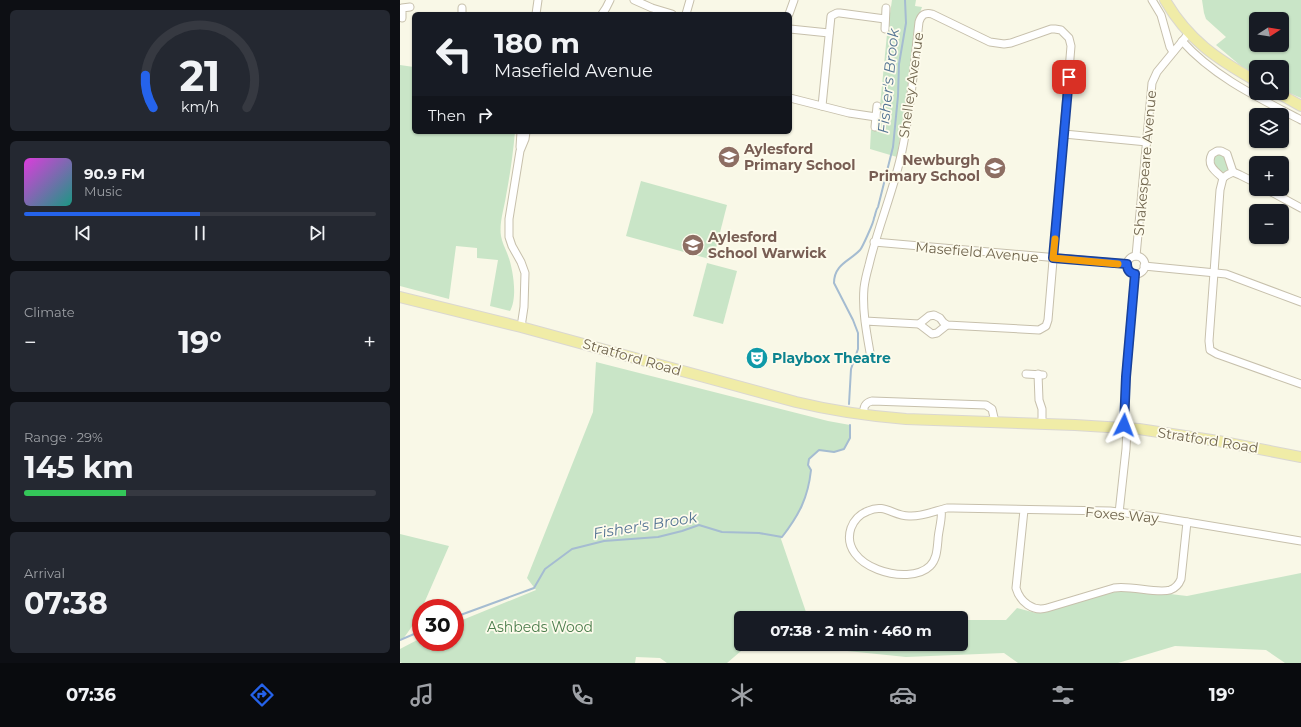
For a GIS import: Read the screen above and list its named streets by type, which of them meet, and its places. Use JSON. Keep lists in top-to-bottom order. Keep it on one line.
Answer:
{"streets":{"main road":["Stratford Road"],"street":["Shelley Avenue","Shakespeare Avenue","Masefield Avenue","Foxes Way"]},"crossings":[["Shelley Avenue","Masefield Avenue"],["Shakespeare Avenue","Masefield Avenue"]],"water":["Fisher's Brook"],"parks":["Ashbeds Wood"],"places":{"school or university":["Aylesford Primary School","Newburgh Primary School","Aylesford School Warwick"],"theatre":["Playbox Theatre"]},"north":"right","page":{"map_buttons":["+","−"],"turn":["180 m","Masefield Avenue"],"then":"Then","song":["90.9 FM","Music"],"tile":["Climate",["Range · 29%","145 km"],["Arrival","07:38"]],"heat":["−","19°","+"],"limit":"30","trip":"07:38 · 2 min · 460 m","tabs":["07:36","19°"],"gauge":["21","km/h"]}}
